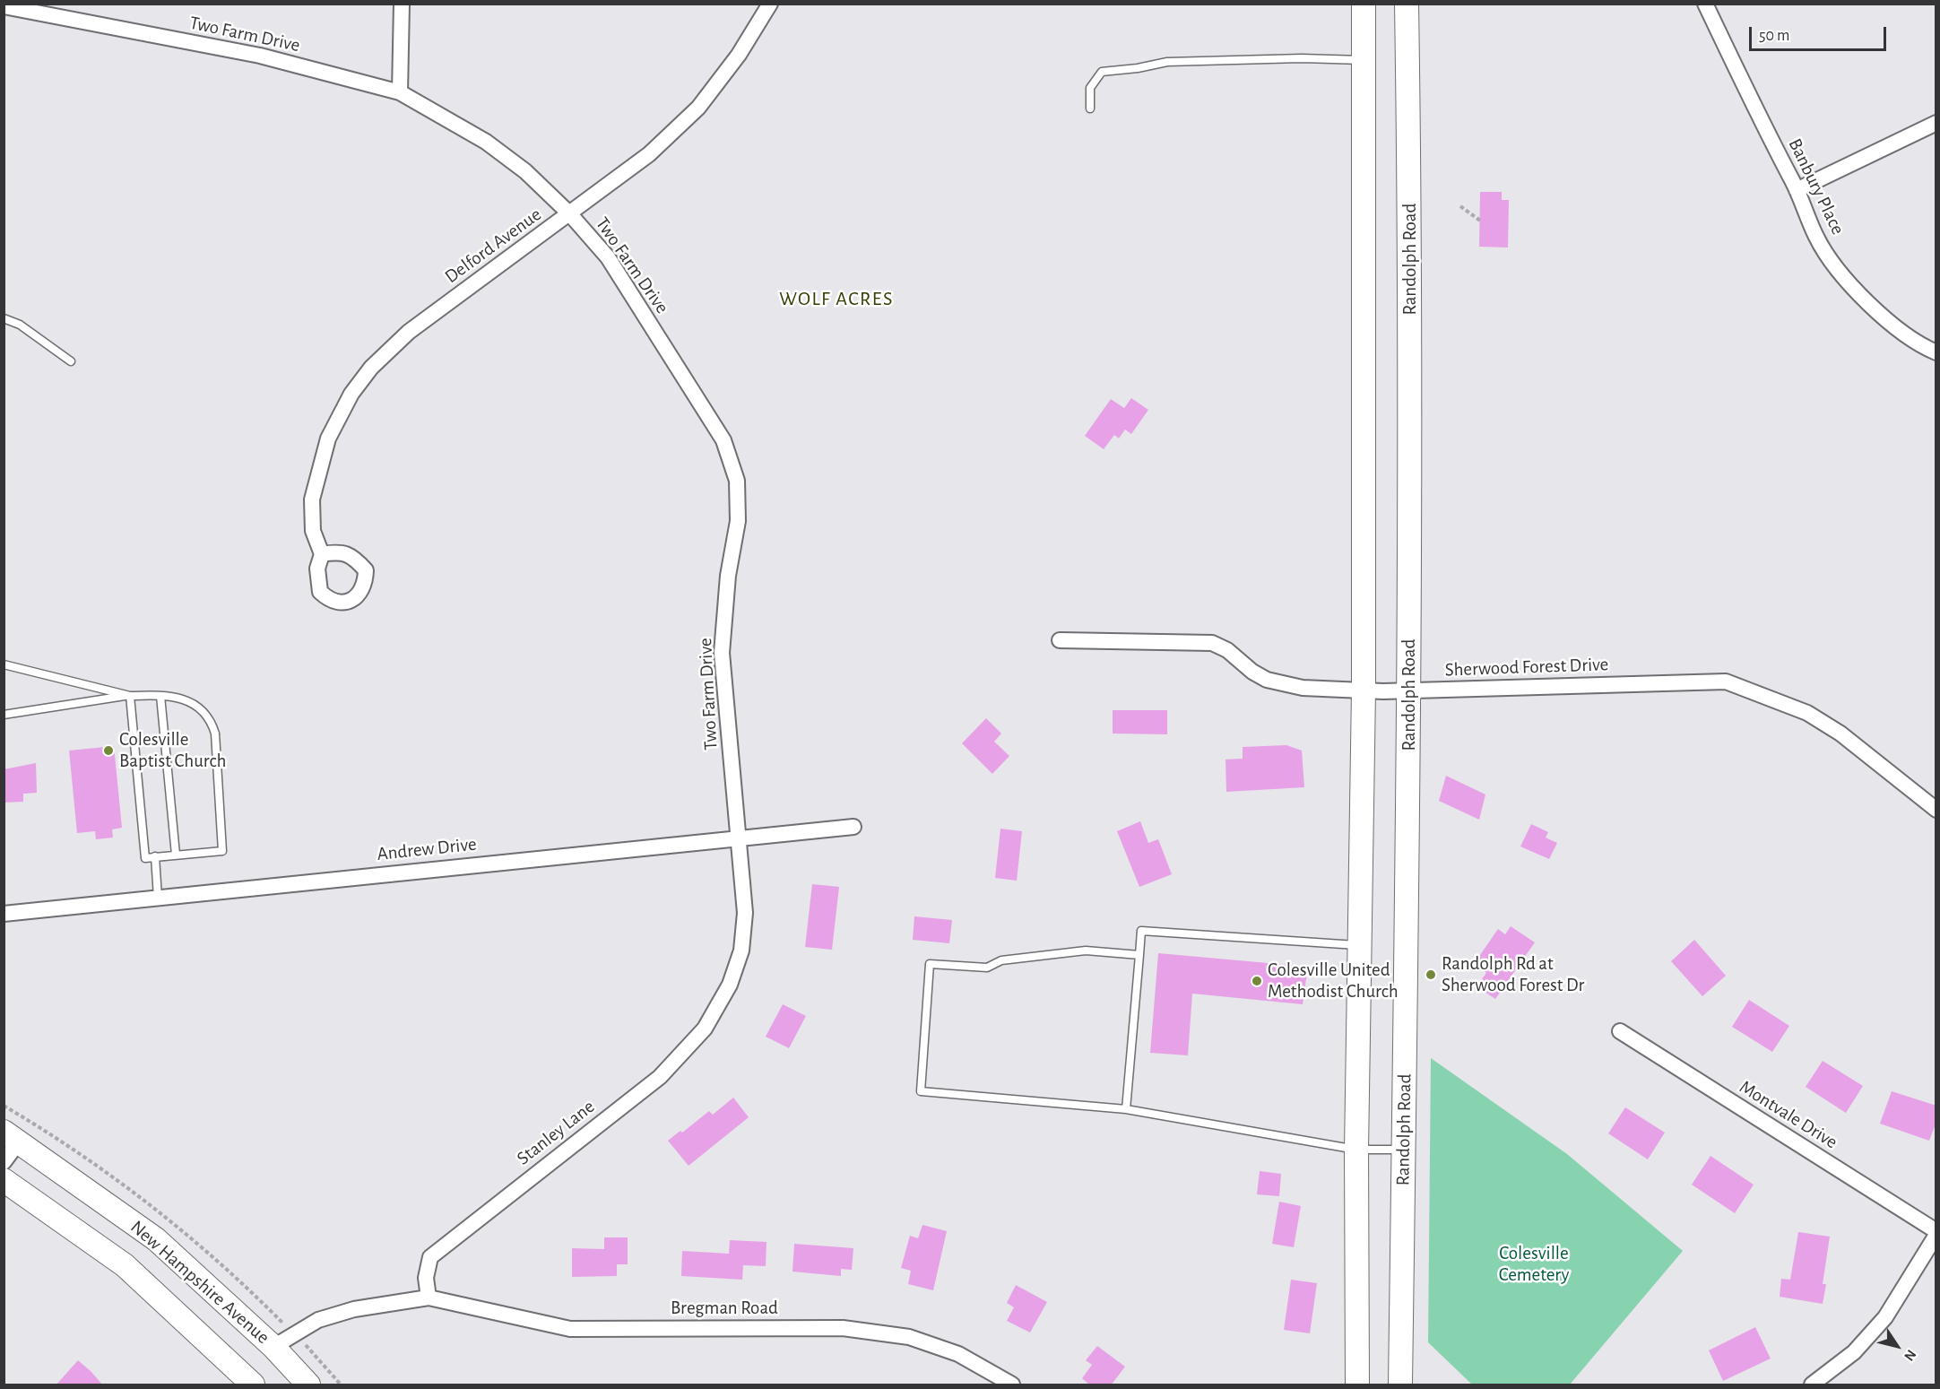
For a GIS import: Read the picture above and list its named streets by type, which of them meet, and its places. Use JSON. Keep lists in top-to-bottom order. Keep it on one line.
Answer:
{"streets":{"main road":["Randolph Road","New Hampshire Avenue"],"street":["Two Farm Drive","Banbury Place","Delford Avenue","Sherwood Forest Drive","Andrew Drive","Montvale Drive","Stanley Lane","Bregman Road"]},"crossings":[["Two Farm Drive","Delford Avenue"],["Two Farm Drive","Andrew Drive"],["Two Farm Drive","Stanley Lane"],["Randolph Road","Sherwood Forest Drive"],["Andrew Drive","Stanley Lane"],["Stanley Lane","Bregman Road"]],"districts":["WOLF ACRES"],"parks":["Colesville Cemetery"],"places":["Colesville Baptist Church","Randolph Rd at Sherwood Forest Dr","Colesville United Methodist Church"],"scale_bar":"50 m","north":"bottom right"}
